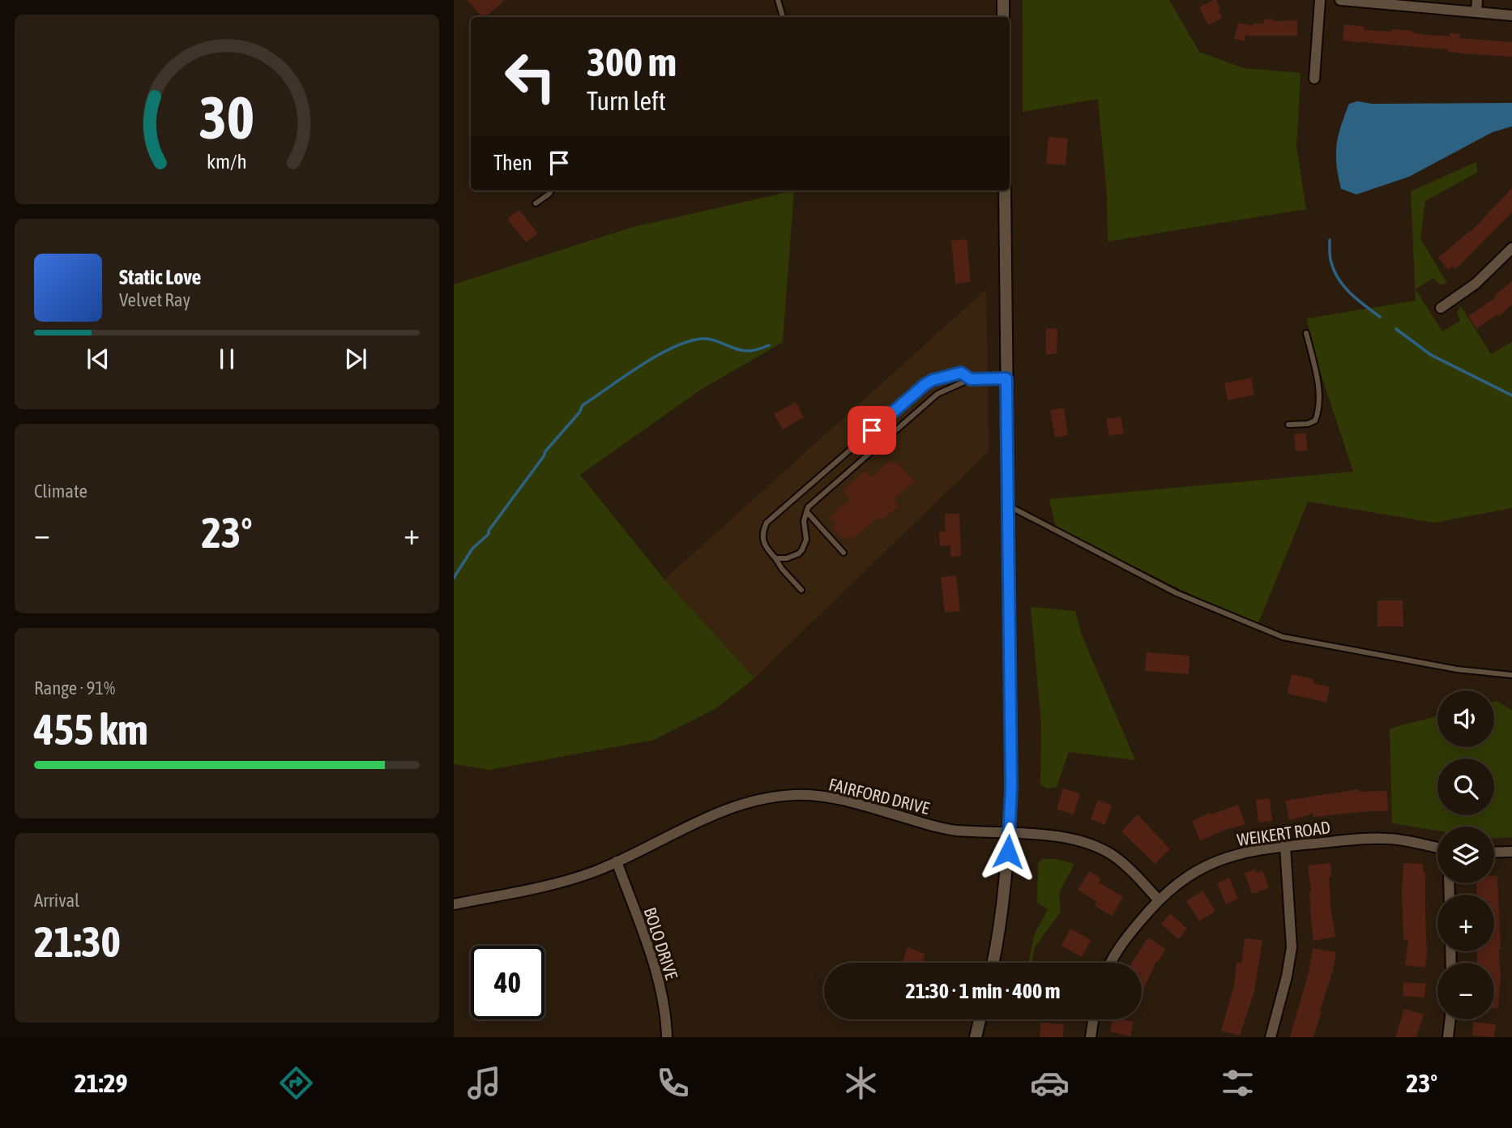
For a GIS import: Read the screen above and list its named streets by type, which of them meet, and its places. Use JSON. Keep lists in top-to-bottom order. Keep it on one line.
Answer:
{"streets":{"street":["FAIRFORD DRIVE","WEIKERT ROAD","BOLO DRIVE"]},"crossings":[["FAIRFORD DRIVE","WEIKERT ROAD"],["FAIRFORD DRIVE","BOLO DRIVE"]],"page":{"turn":["300 m","Turn left"],"then":"Then","song":["Static Love","Velvet Ray"],"tile":["Climate",["Range · 91%","455 km"],["Arrival","21:30"]],"heat":["−","23°","+"],"map_buttons":["+","−"],"limit":"40","trip":"21:30 · 1 min · 400 m","tabs":["21:29","23°"],"gauge":["30","km/h"]}}
